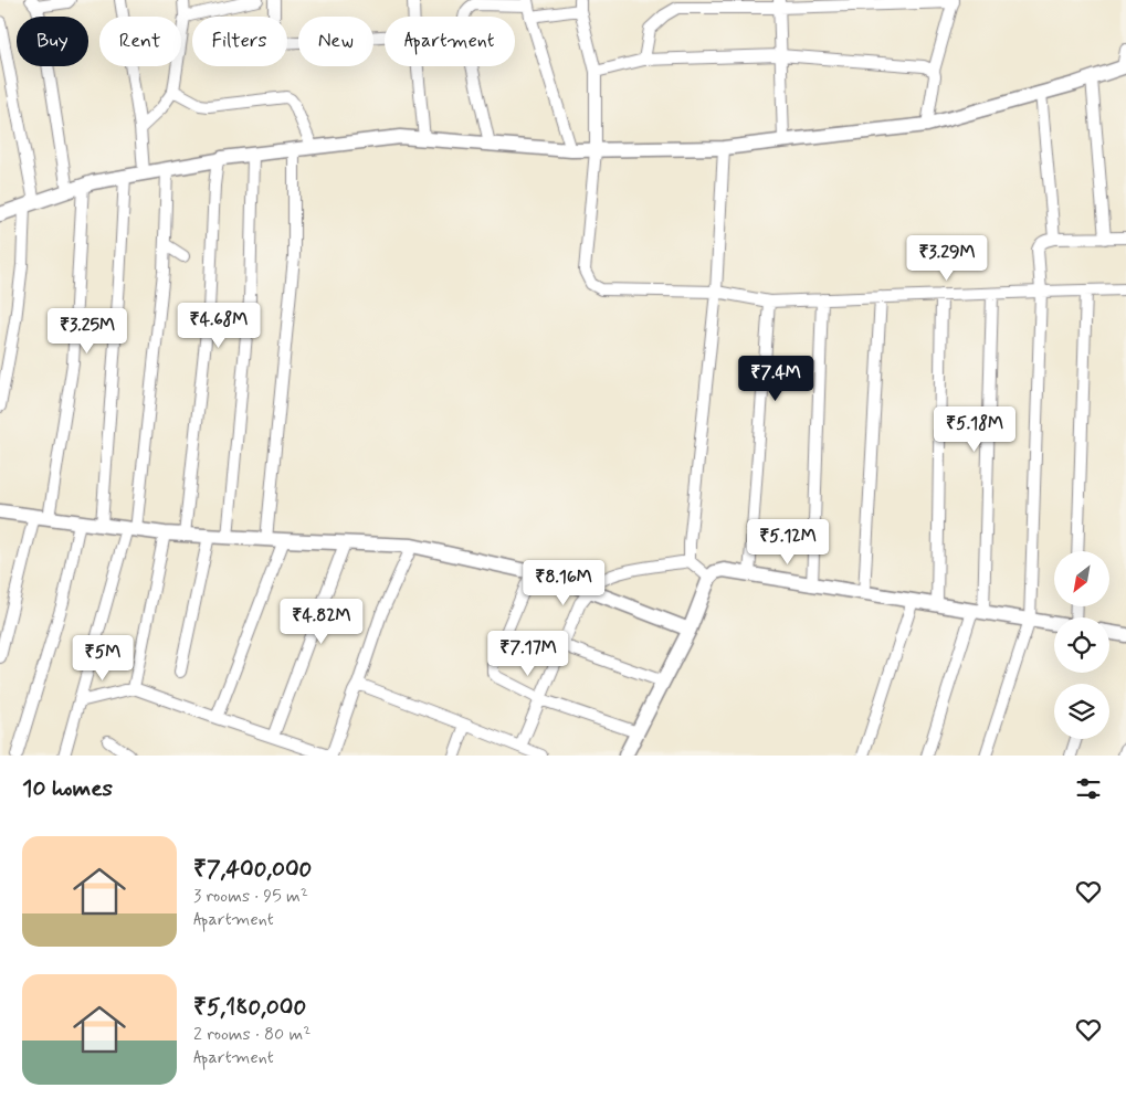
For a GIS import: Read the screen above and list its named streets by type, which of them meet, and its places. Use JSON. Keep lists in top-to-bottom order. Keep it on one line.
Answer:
{"north":"bottom left","page":{"chip":["Buy","Rent","Filters","New","Apartment"],"price":["₹3.29M","₹4.68M","₹3.25M","₹7.4M","₹5.18M","₹5.12M","₹8.16M","₹4.82M","₹7.17M","₹5M"],"heading":"10 homes","list":[{"name":"₹7,400,000","note":"3 rooms · 95 m² · Apartment"},{"name":"₹5,180,000","note":"2 rooms · 80 m² · Apartment"}]}}
